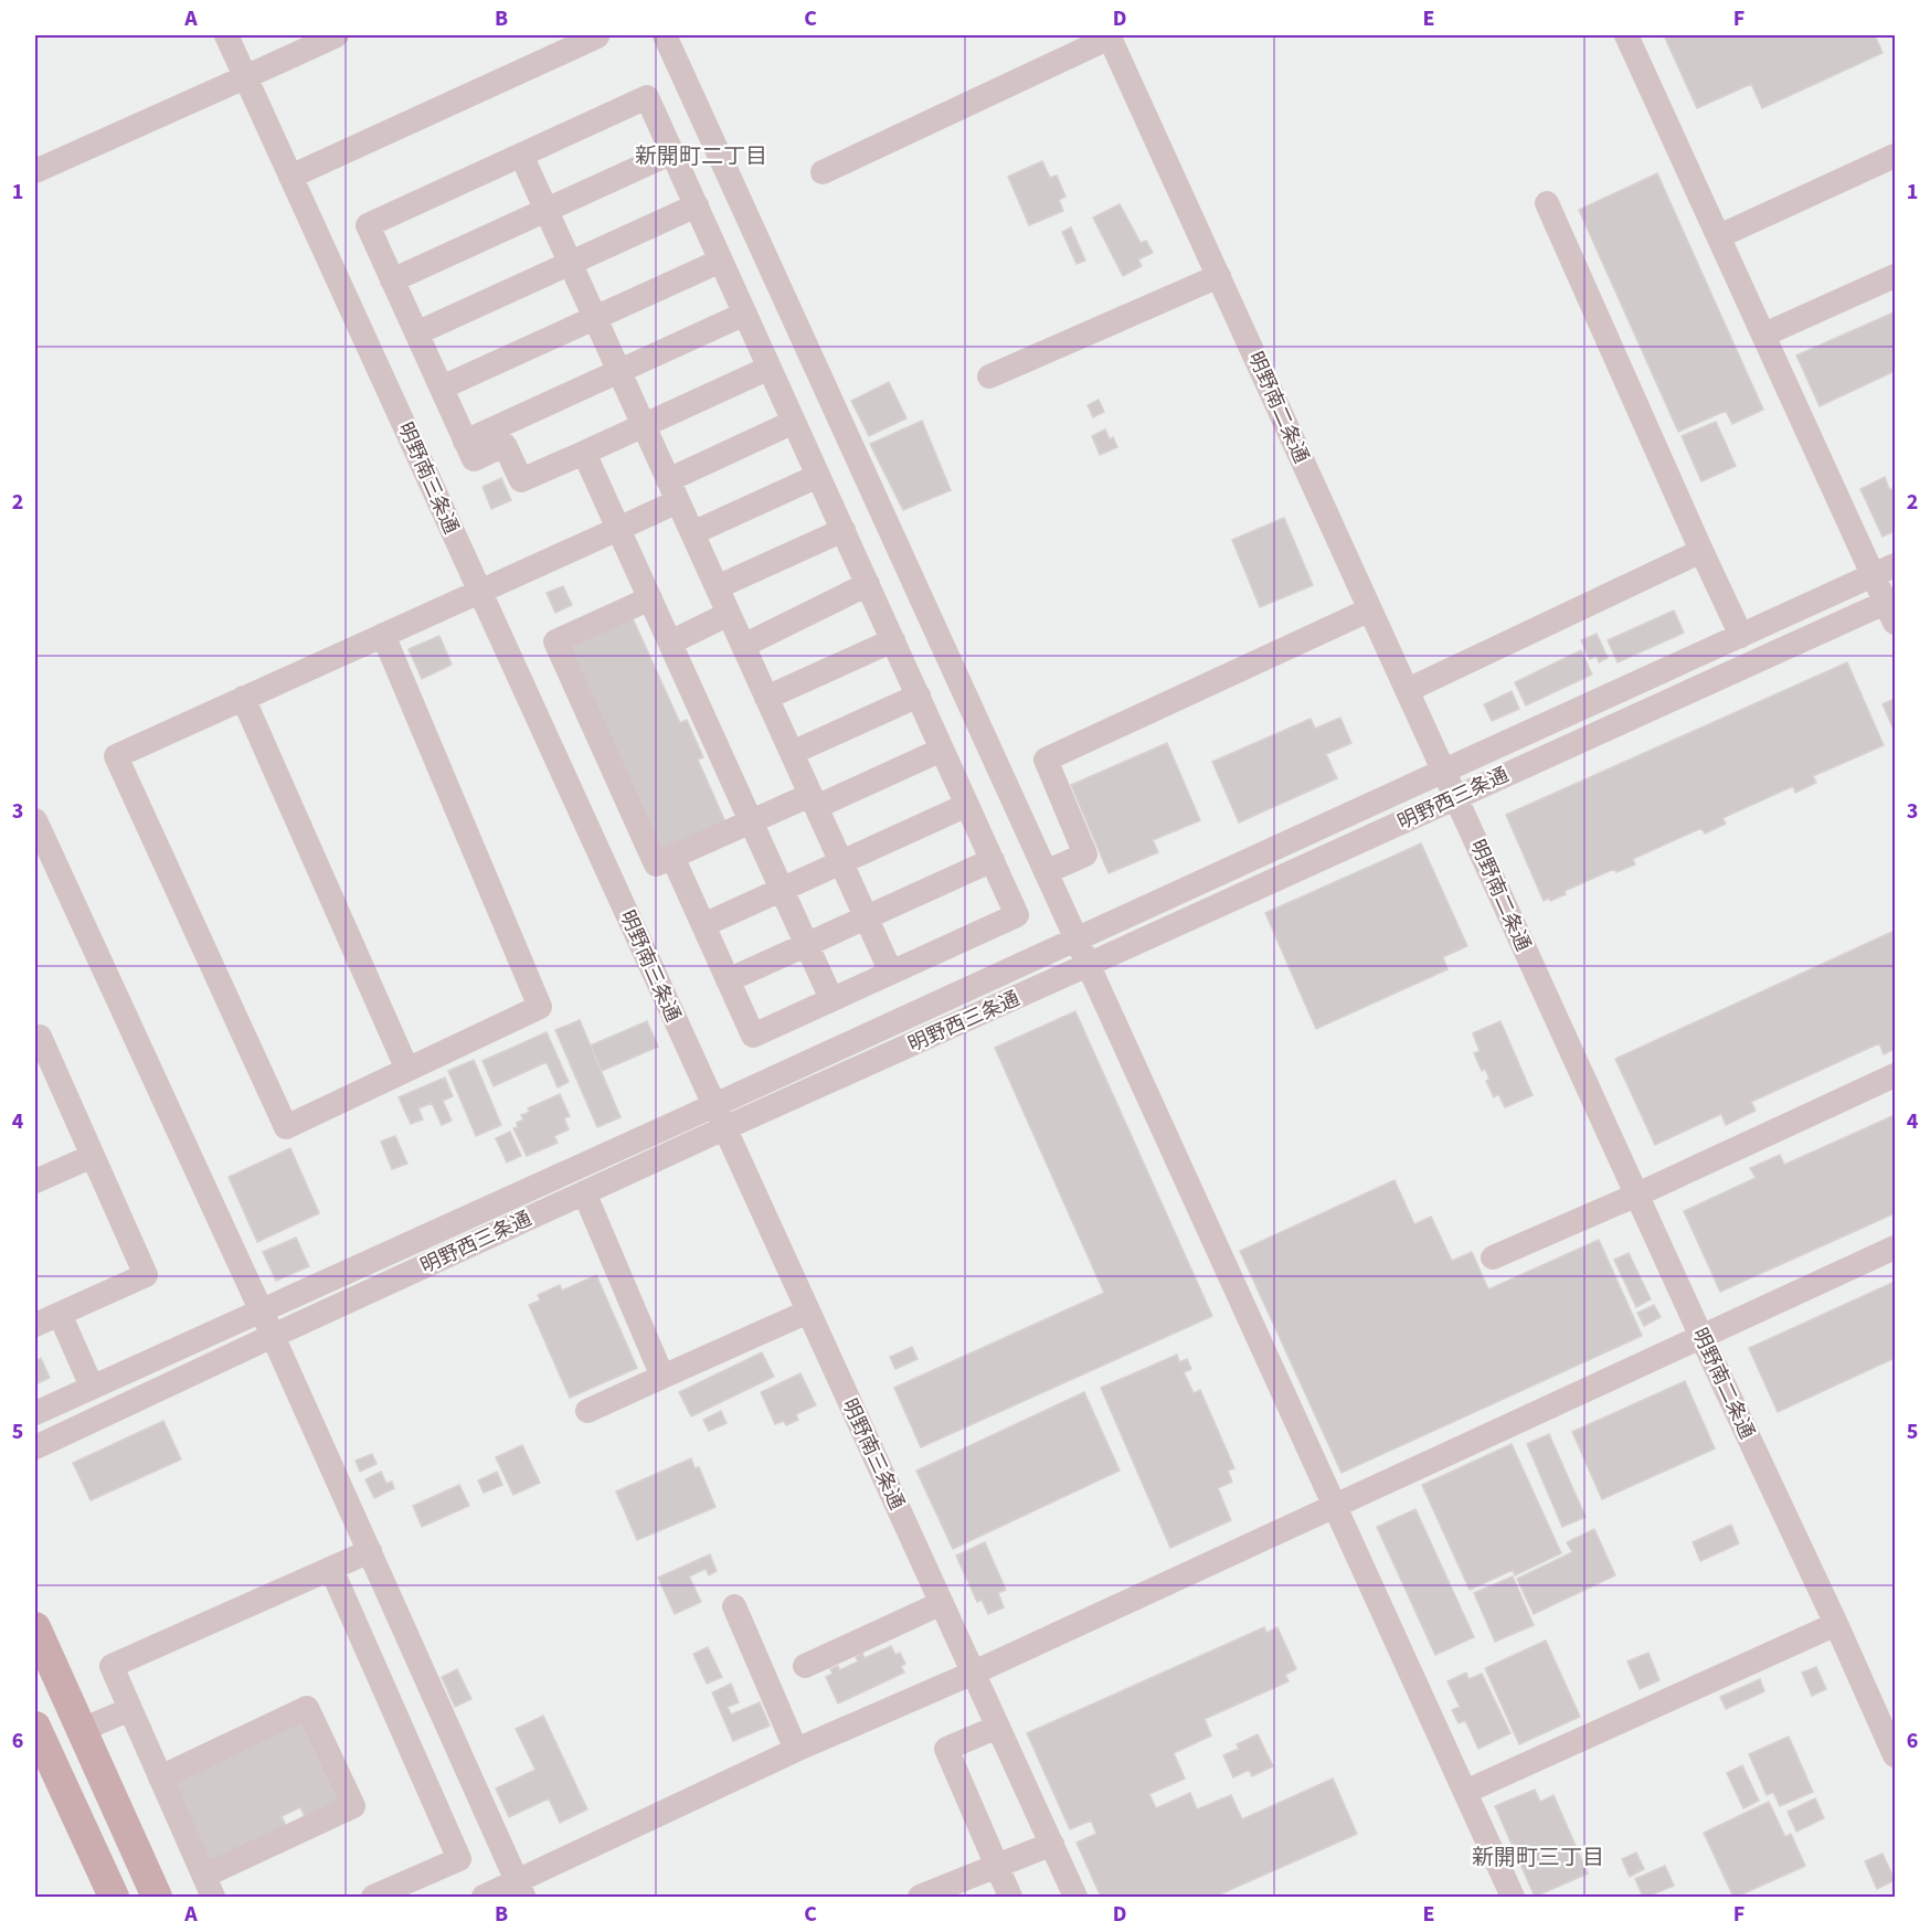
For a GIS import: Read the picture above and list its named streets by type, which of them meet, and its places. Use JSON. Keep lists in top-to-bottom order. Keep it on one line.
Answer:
{"streets":{"street":["明野南二条通","明野南三条通","明野西三条通"]},"crossings":[["明野南二条通","明野西三条通"],["明野南三条通","明野西三条通"]],"districts":["新開町二丁目","新開町三丁目"],"grid":{"columns":["A","B","C","D","E","F"],"rows":["1","2","3","4","5","6"]}}
